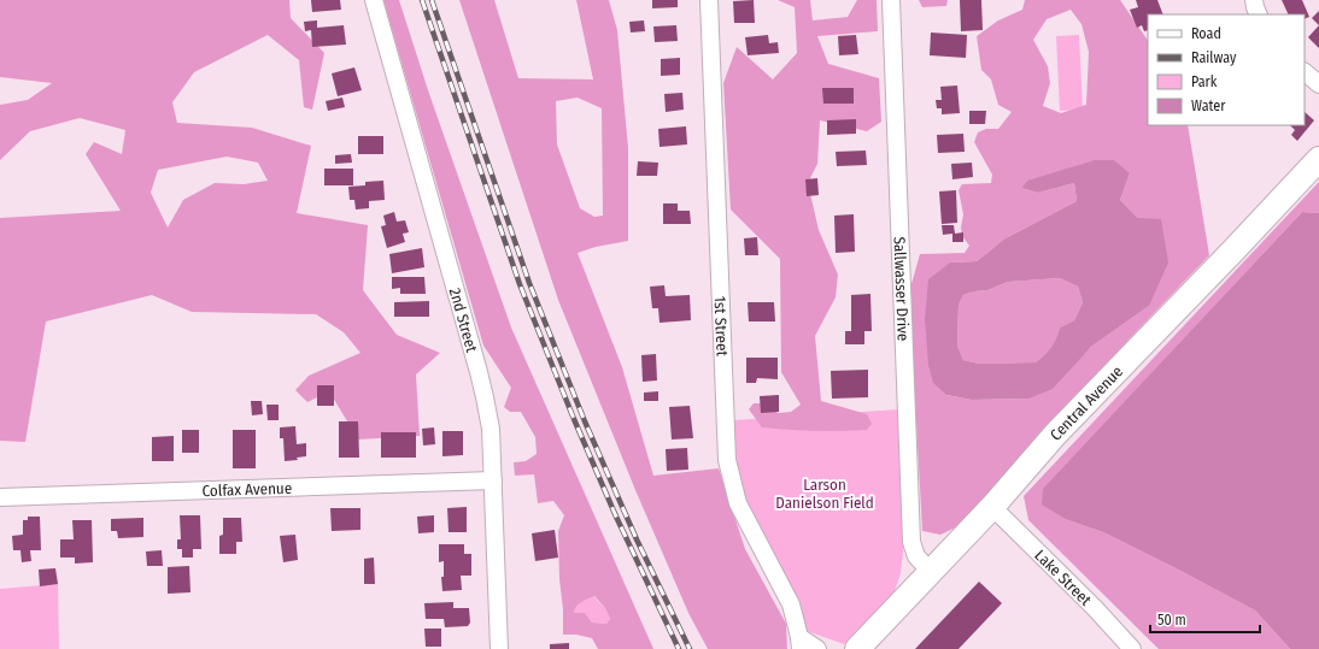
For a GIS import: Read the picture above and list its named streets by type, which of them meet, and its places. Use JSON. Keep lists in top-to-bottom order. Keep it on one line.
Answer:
{"streets":{"street":["Sallwasser Drive","2nd Street","1st Street","Central Avenue","Colfax Avenue","Lake Street"]},"crossings":[["Sallwasser Drive","Central Avenue"],["2nd Street","Colfax Avenue"],["Central Avenue","Lake Street"]],"parks":["Larson Danielson Field"],"legend":["Road","Railway","Park","Water"],"scale_bar":"50 m"}
